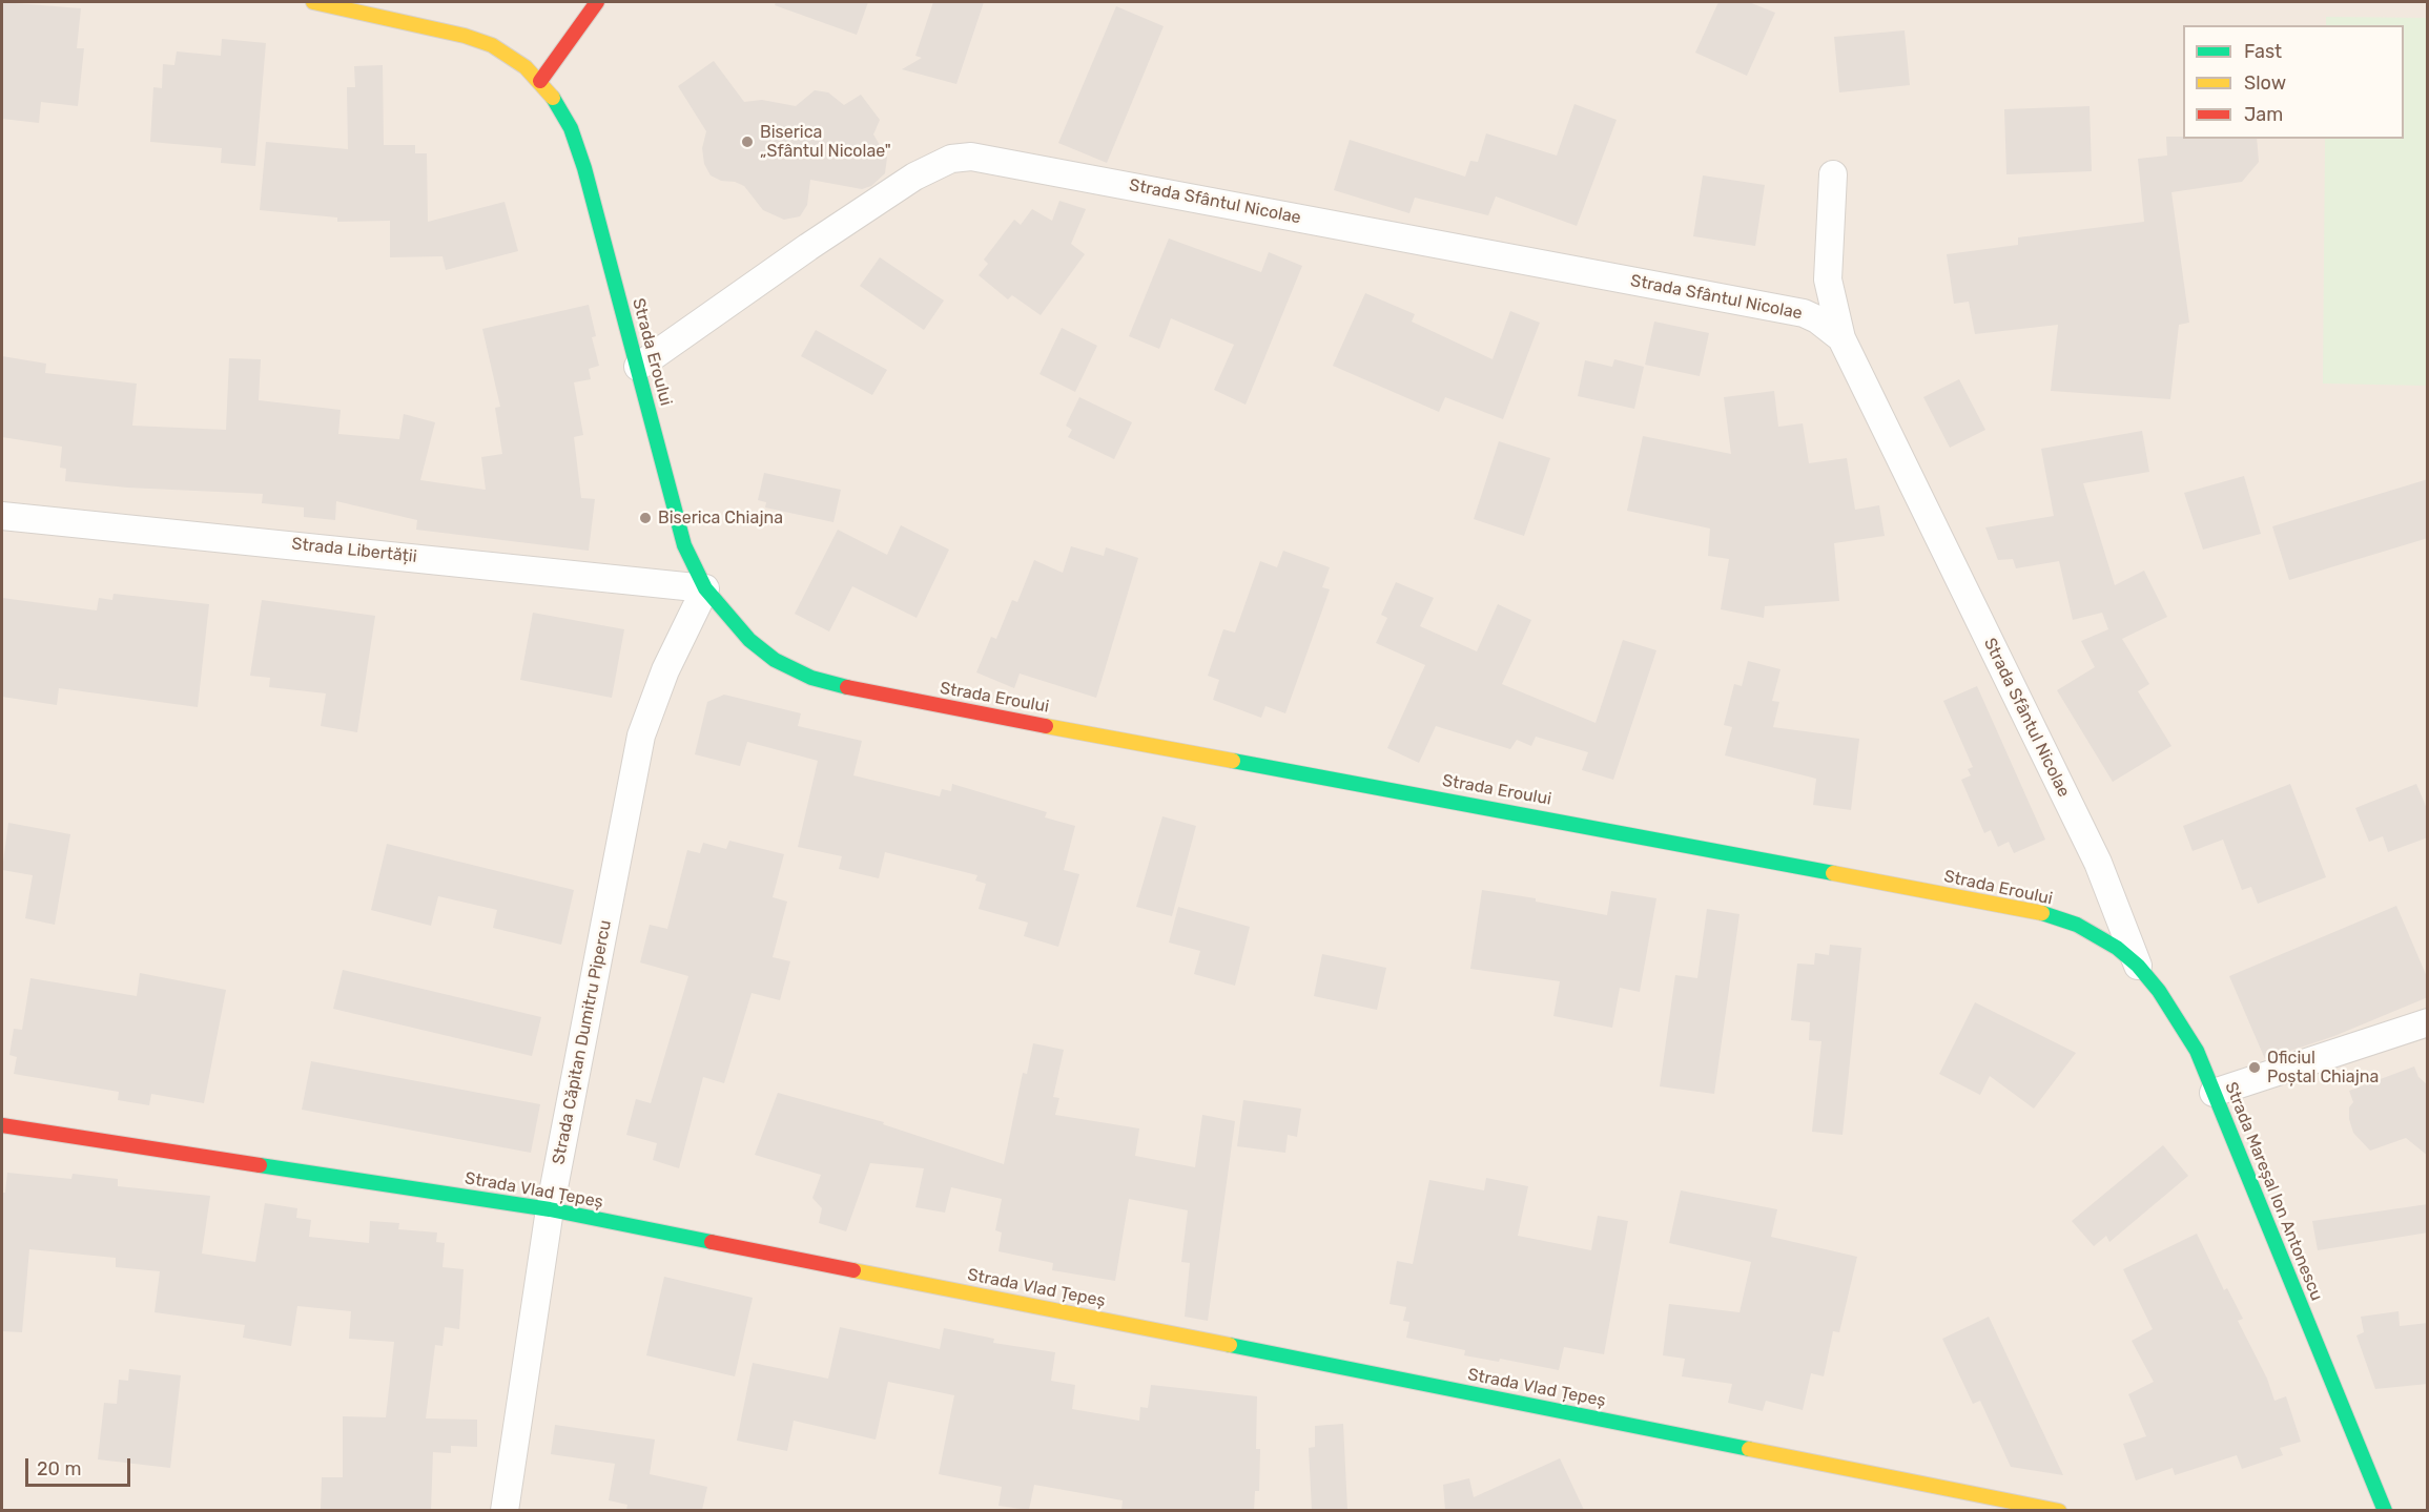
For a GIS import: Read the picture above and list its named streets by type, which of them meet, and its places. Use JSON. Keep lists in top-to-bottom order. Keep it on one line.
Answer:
{"streets":{"main road":["Strada Eroului","Strada Vlad Țepeș","Strada Mareșal Ion Antonescu"],"street":["Strada Sfântul Nicolae","Strada Libertății","Strada Căpitan Dumitru Pipercu"]},"crossings":[["Strada Sfântul Nicolae","Strada Eroului"],["Strada Sfântul Nicolae","Strada Mareșal Ion Antonescu"],["Strada Eroului","Strada Libertății"],["Strada Eroului","Strada Căpitan Dumitru Pipercu"],["Strada Eroului","Strada Mareșal Ion Antonescu"],["Strada Libertății","Strada Căpitan Dumitru Pipercu"],["Strada Căpitan Dumitru Pipercu","Strada Vlad Țepeș"]],"places":["Biserica „Sfântul Nicolae\"","Biserica Chiajna","Oficiul Poștal Chiajna"],"legend":["Fast","Slow","Jam"],"scale_bar":"20 m"}
